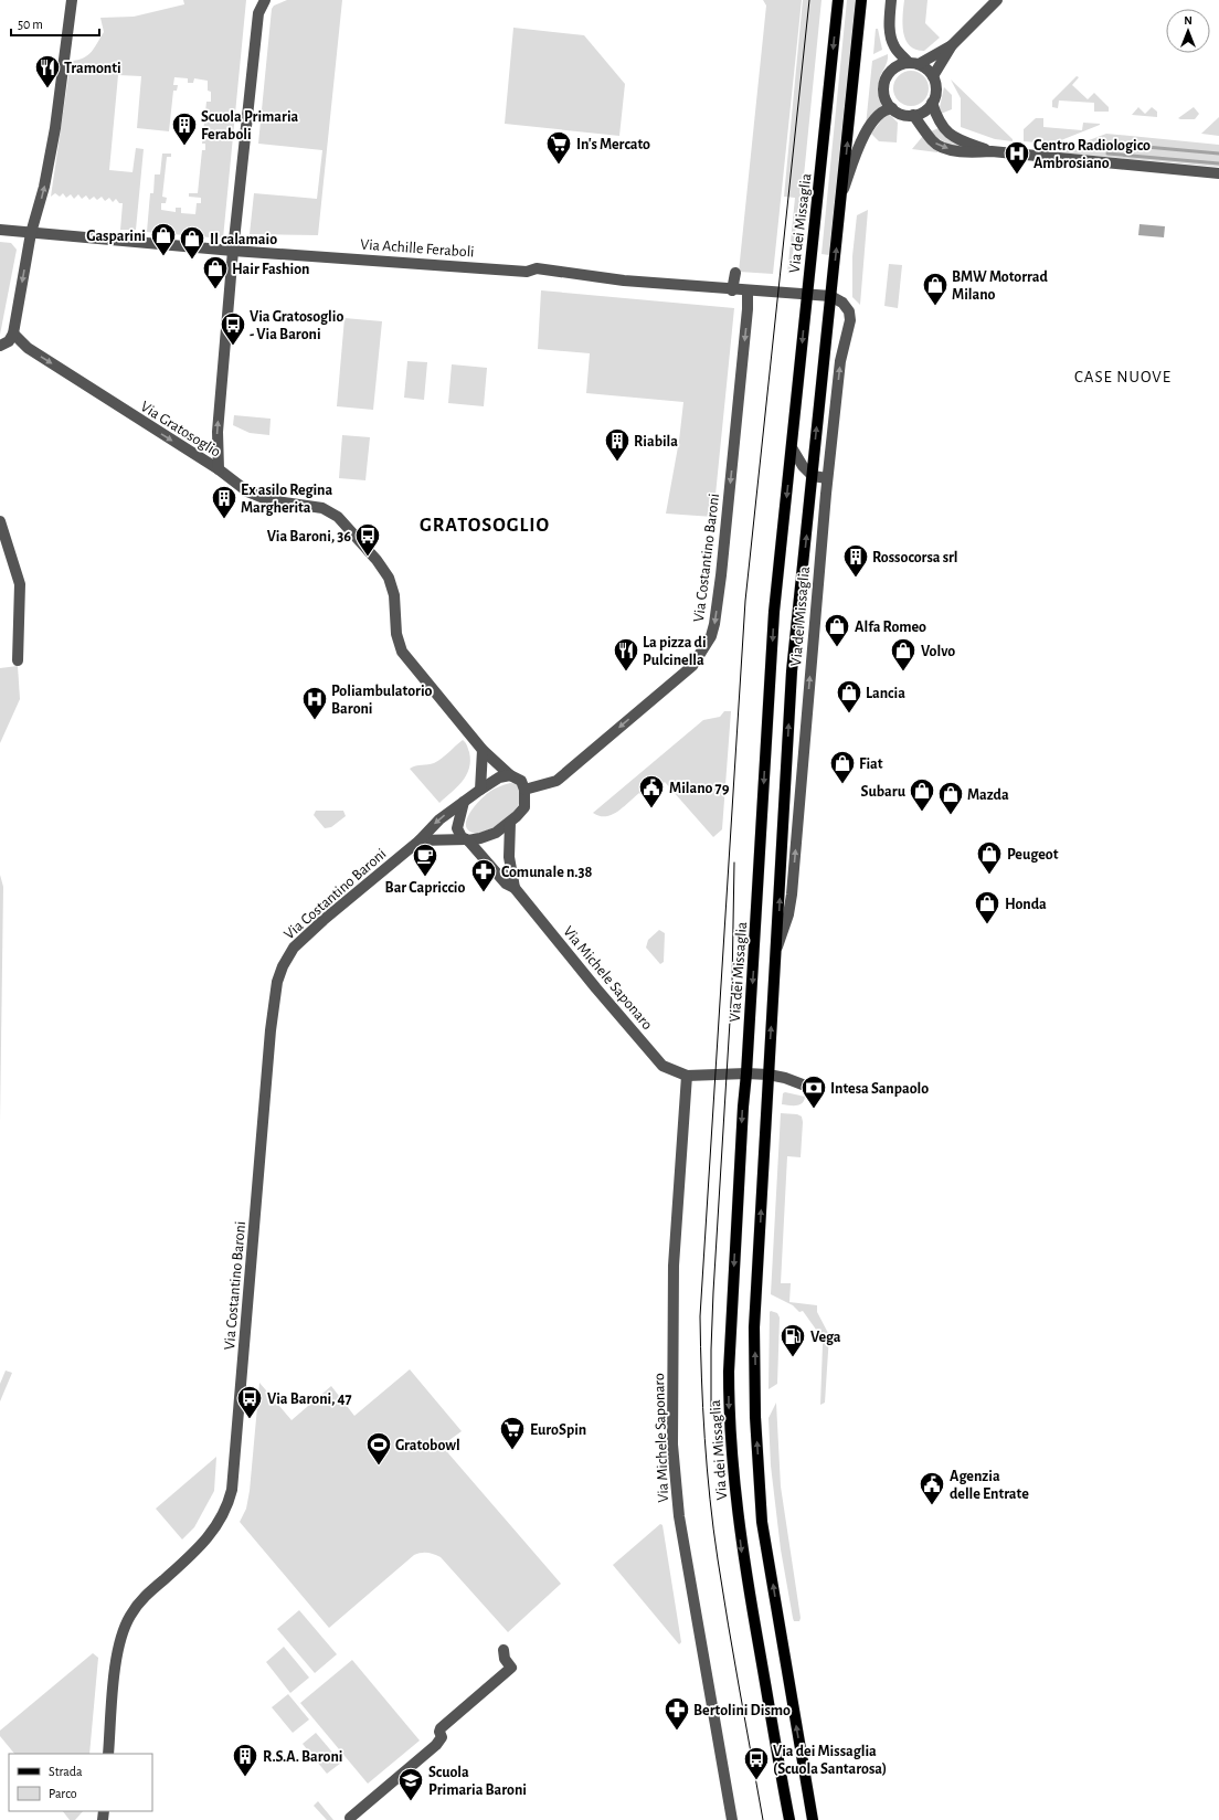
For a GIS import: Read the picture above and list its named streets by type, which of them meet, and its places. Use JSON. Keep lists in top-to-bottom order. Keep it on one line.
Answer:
{"streets":{"main road":["Via dei Missaglia"],"street":["Via Achille Feraboli","Via Gratosoglio","Via Costantino Baroni","Via Michele Saponaro"]},"crossings":[["Via dei Missaglia","Via Achille Feraboli"],["Via dei Missaglia","Via Michele Saponaro"],["Via Achille Feraboli","Via Gratosoglio"],["Via Achille Feraboli","Via Costantino Baroni"]],"districts":["CASE NUOVE","GRATOSOGLIO"],"places":{"restaurant":["Tramonti","La pizza di Pulcinella"],"building":["Scuola Primaria Feraboli","Riabila","Ex asilo Regina Margherita","Rossocorsa srl","R.S.A. Baroni"],"supermarket":["In's Mercato","EuroSpin"],"hospital":["Centro Radiologico Ambrosiano","Poliambulatorio Baroni"],"shop":["Gasparini","Il calamaio","Hair Fashion","BMW Motorrad Milano","Alfa Romeo","Volvo","Lancia","Fiat","Subaru","Mazda","Peugeot","Honda"],"bus stop":["Via Gratosoglio - Via Baroni","Via Baroni, 36","Via Baroni, 47","Via dei Missaglia (Scuola Santarosa)"],"public building":["Milano 79","Agenzia delle Entrate"],"cafe":["Bar Capriccio"],"pharmacy":["Comunale n.38","Bertolini Dismo"],"bank":["Intesa Sanpaolo"],"fuel station":["Vega"],"sports":["Gratobowl"],"school or university":["Scuola Primaria Baroni"]},"legend":["Strada","Parco"],"scale_bar":"50 m","north":"top"}
